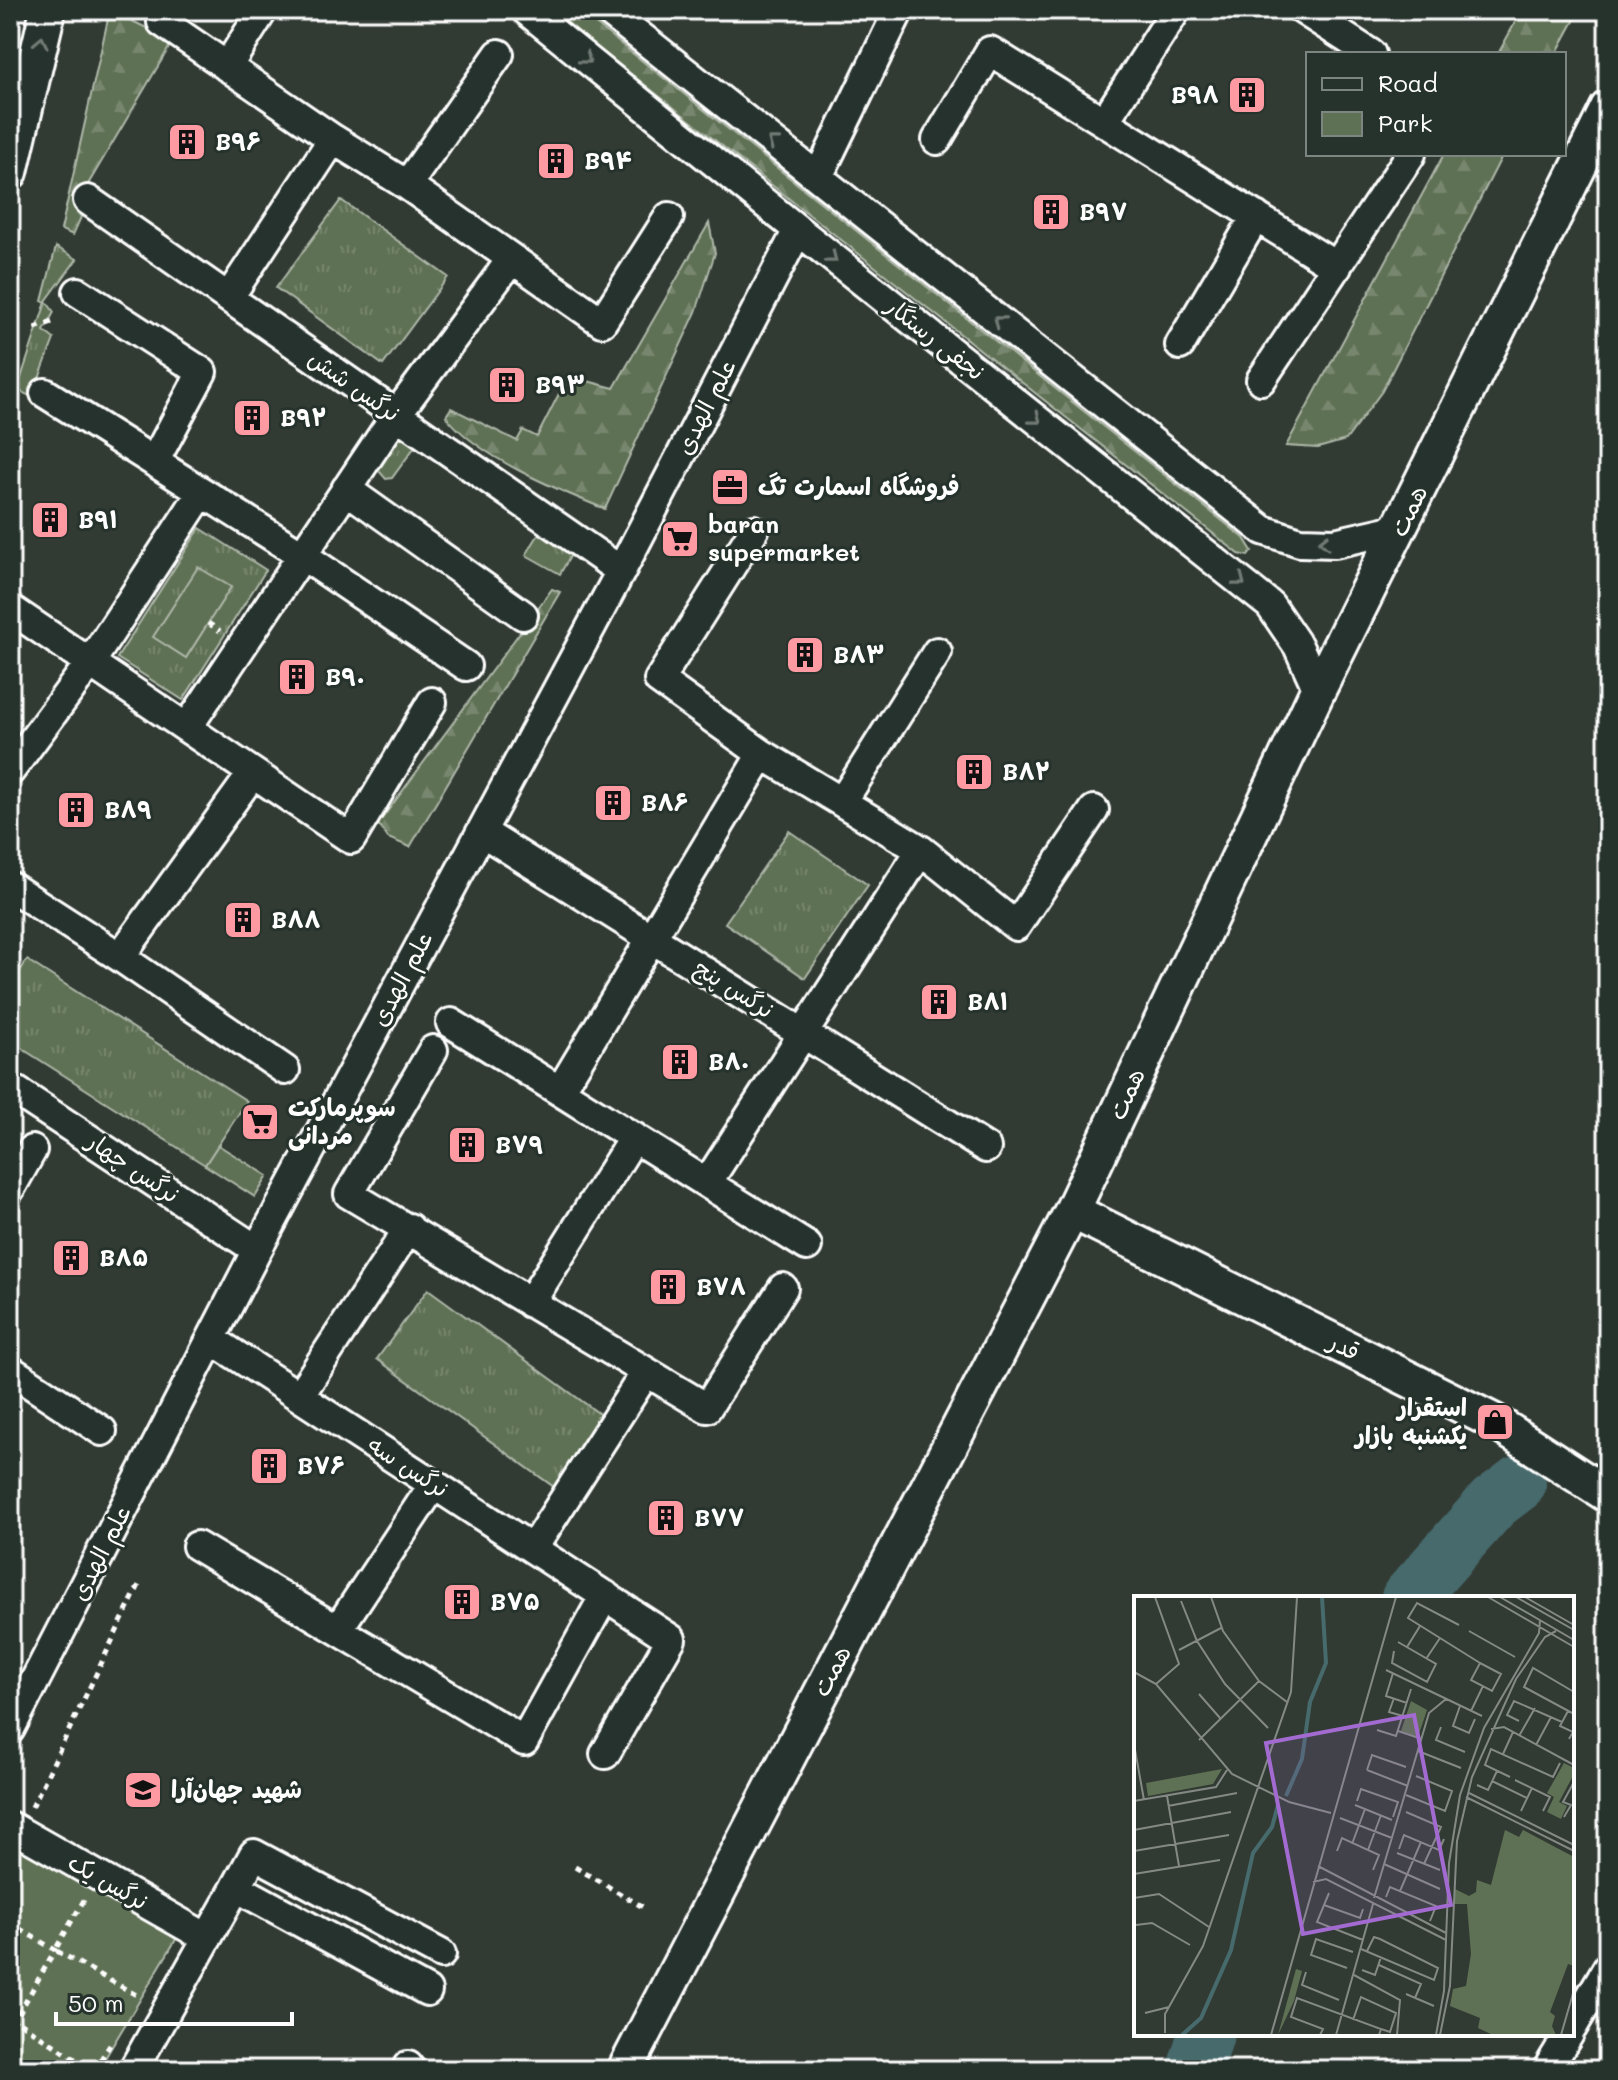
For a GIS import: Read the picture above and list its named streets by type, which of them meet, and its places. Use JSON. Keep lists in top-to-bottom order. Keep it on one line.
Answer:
{"streets":{"street":["نجفی رستگار","نرگس شش","علم الهدی","همت","نرگس پنج","نرگس چهار","قدر","نرگس سه","نرگس یک"]},"crossings":[["نجفی رستگار","علم الهدی"],["نجفی رستگار","همت"],["نرگس شش","علم الهدی"],["علم الهدی","نرگس پنج"],["علم الهدی","نرگس چهار"],["علم الهدی","نرگس سه"],["همت","قدر"]],"places":{"building":["B۹۸","B۹۶","B۹۴","B۹۷","B۹۳","B۹۲","B۹۱","B۸۳","B۹۰","B۸۲","B۸۶","B۸۹","B۸۸","B۸۱","B۸۰","B۷۹","B۸۵","B۷۸","B۷۶","B۷۷","B۷۵"],"office":["فروشگاه اسمارت تگ"],"supermarket":["baran supermarket","سوپرمارکت مردانی"],"shop":["استقرار یکشنبه بازار"],"school or university":["شهید جهان‌آرا"]},"legend":["Road","Park"],"scale_bar":"50 m"}
